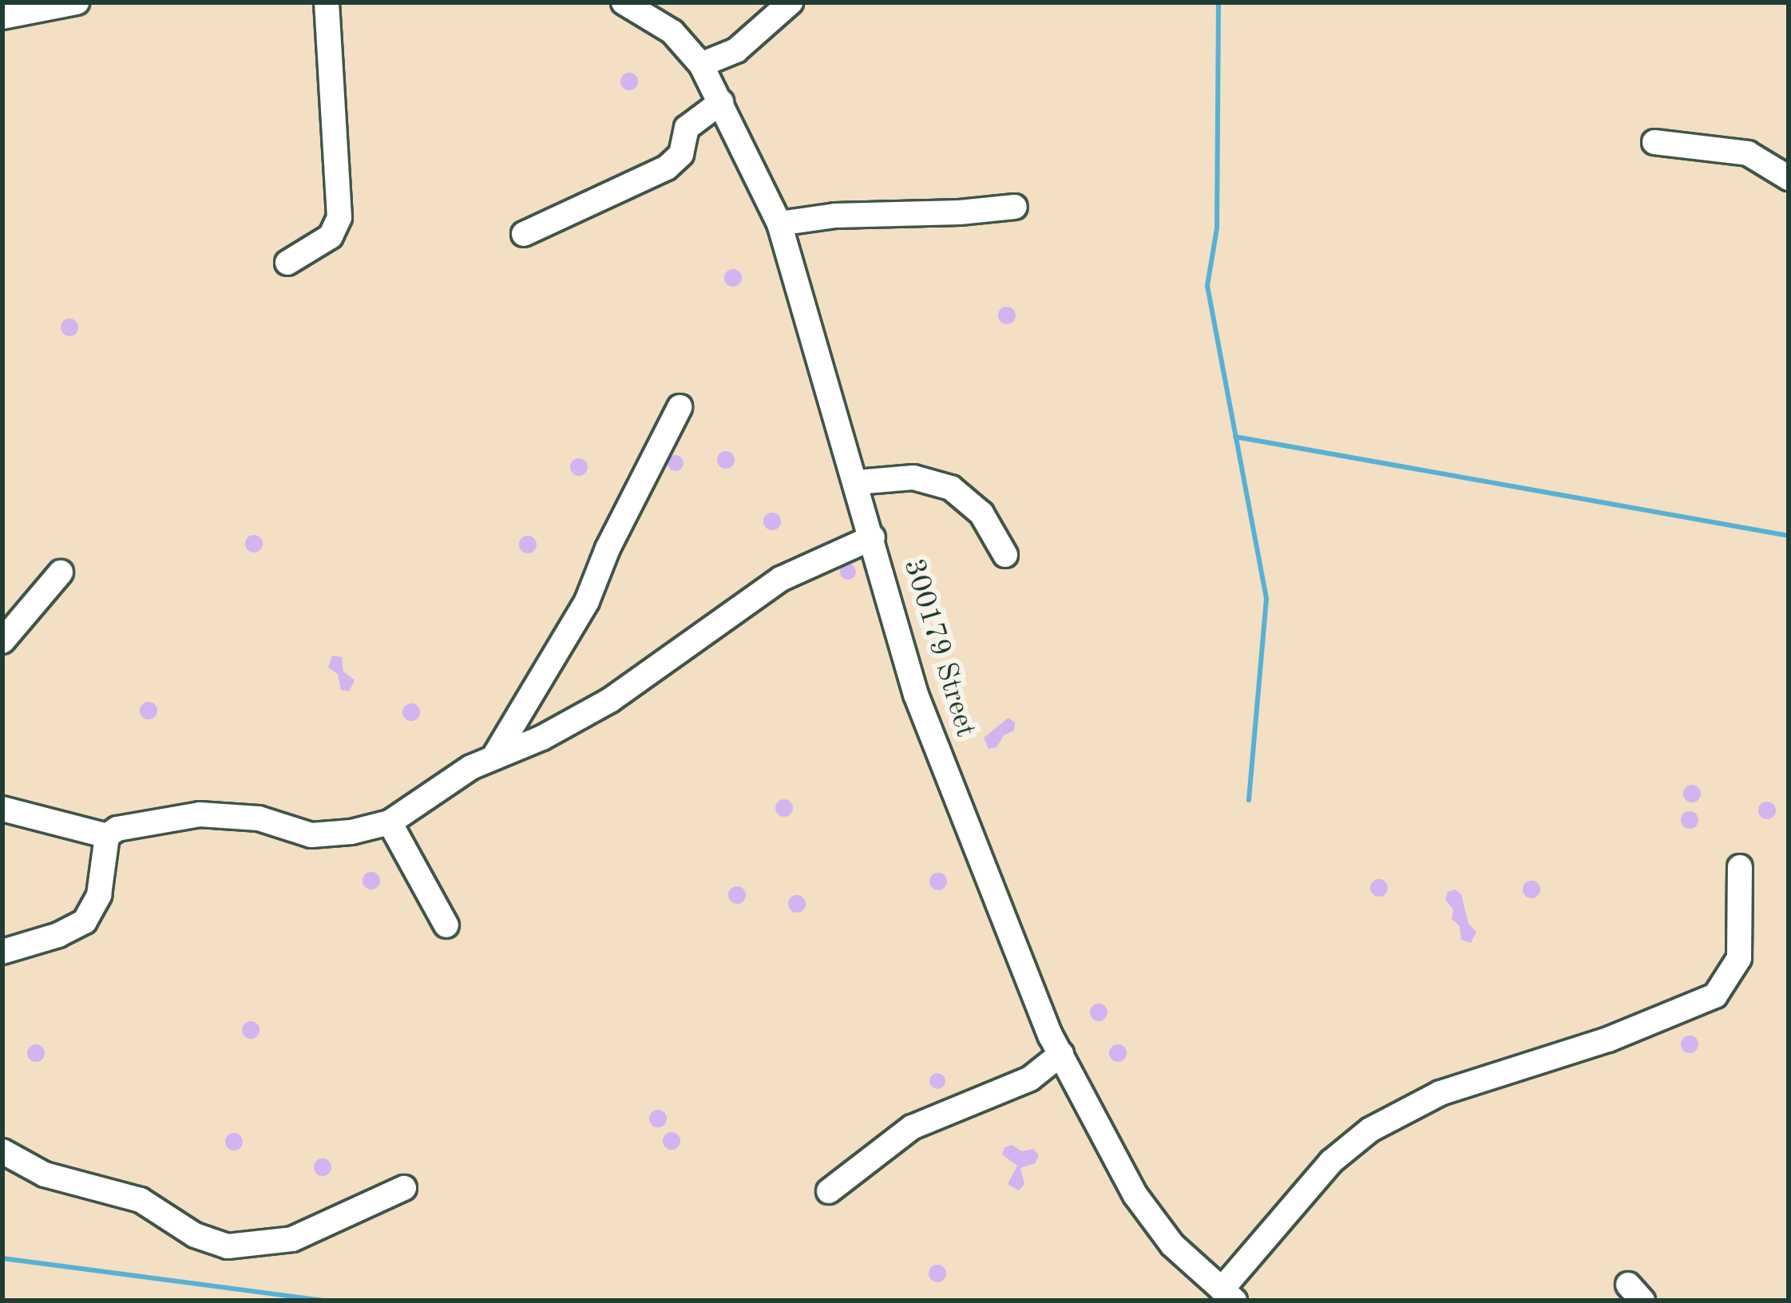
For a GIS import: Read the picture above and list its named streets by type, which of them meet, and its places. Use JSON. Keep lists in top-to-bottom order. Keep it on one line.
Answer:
{"streets":{"street":["300179 Street"]}}
